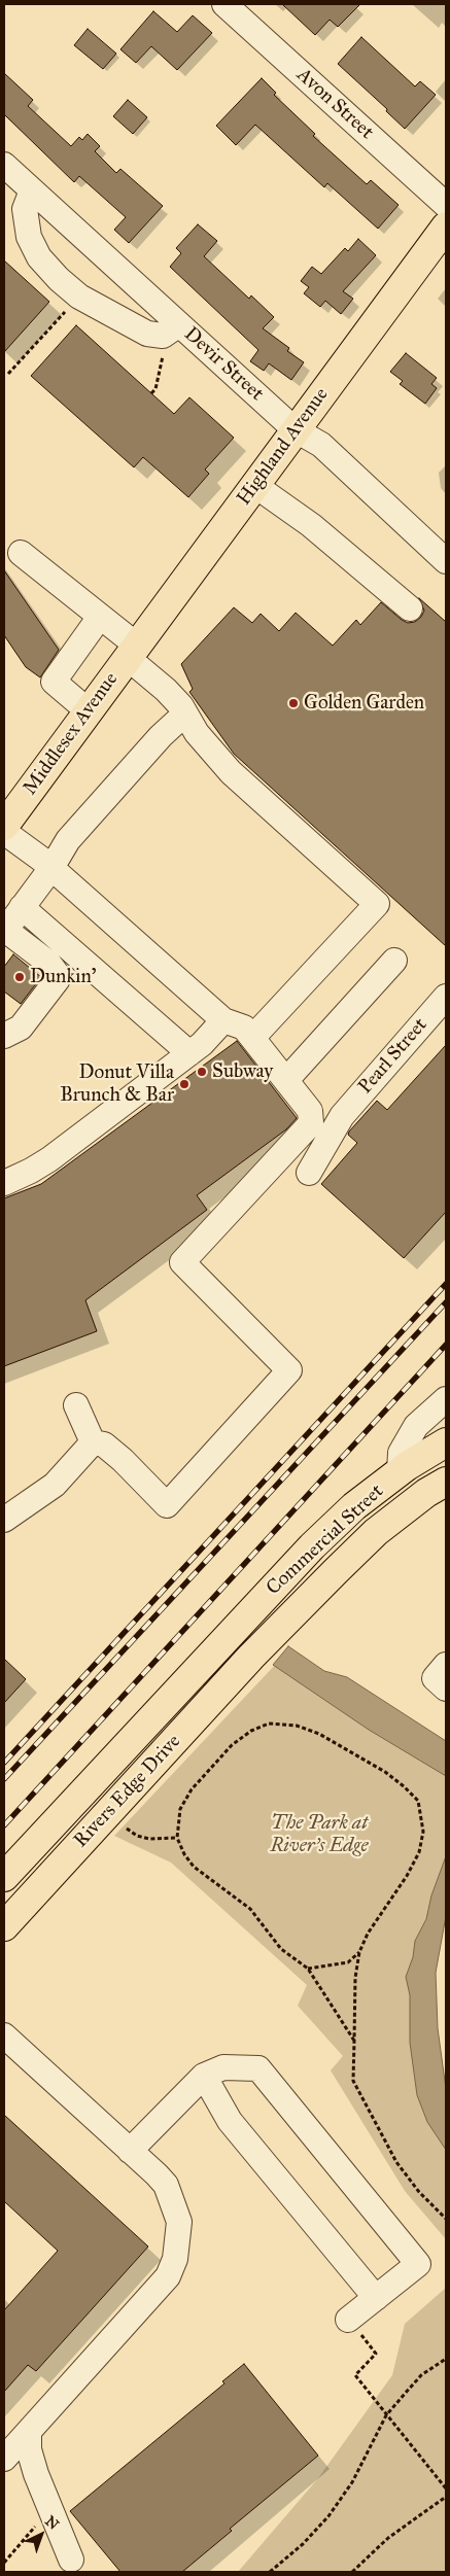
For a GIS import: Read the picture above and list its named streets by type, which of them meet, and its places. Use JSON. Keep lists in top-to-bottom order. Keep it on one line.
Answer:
{"streets":{"main road":["Highland Avenue","Middlesex Avenue","Commercial Street","Rivers Edge Drive"],"street":["Avon Street","Devir Street","Pearl Street"]},"crossings":[["Devir Street","Highland Avenue"],["Highland Avenue","Middlesex Avenue"],["Commercial Street","Rivers Edge Drive"]],"parks":["The Park at River's Edge"],"places":["Golden Garden","Dunkin'","Subway","Donut Villa Brunch & Bar"],"north":"top right"}
